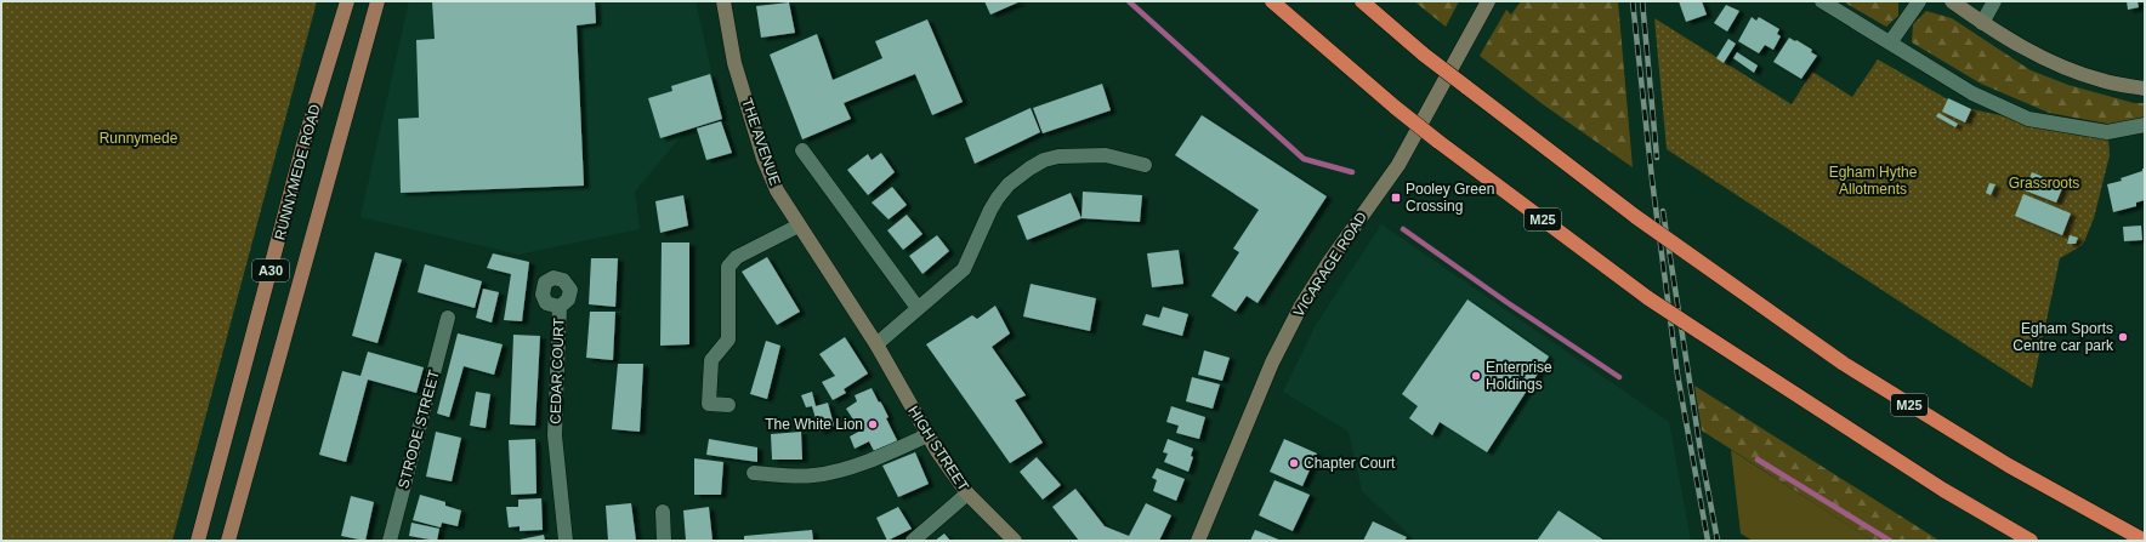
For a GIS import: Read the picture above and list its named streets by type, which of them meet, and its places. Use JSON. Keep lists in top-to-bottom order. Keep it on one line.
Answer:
{"streets":{"highway":["M25"],"main road":["THE AVENUE","RUNNYMEDE ROAD","VICARAGE ROAD","A30","HIGH STREET"],"street":["CEDAR COURT","STRODE STREET"]},"crossings":[["THE AVENUE","HIGH STREET"]],"parks":["Runnymede","Egham Hythe Allotments","Grassroots"],"places":{"transit":["Pooley Green Crossing"],"other":["Egham Sports Centre car park","Enterprise Holdings","The White Lion","Chapter Court"]}}
